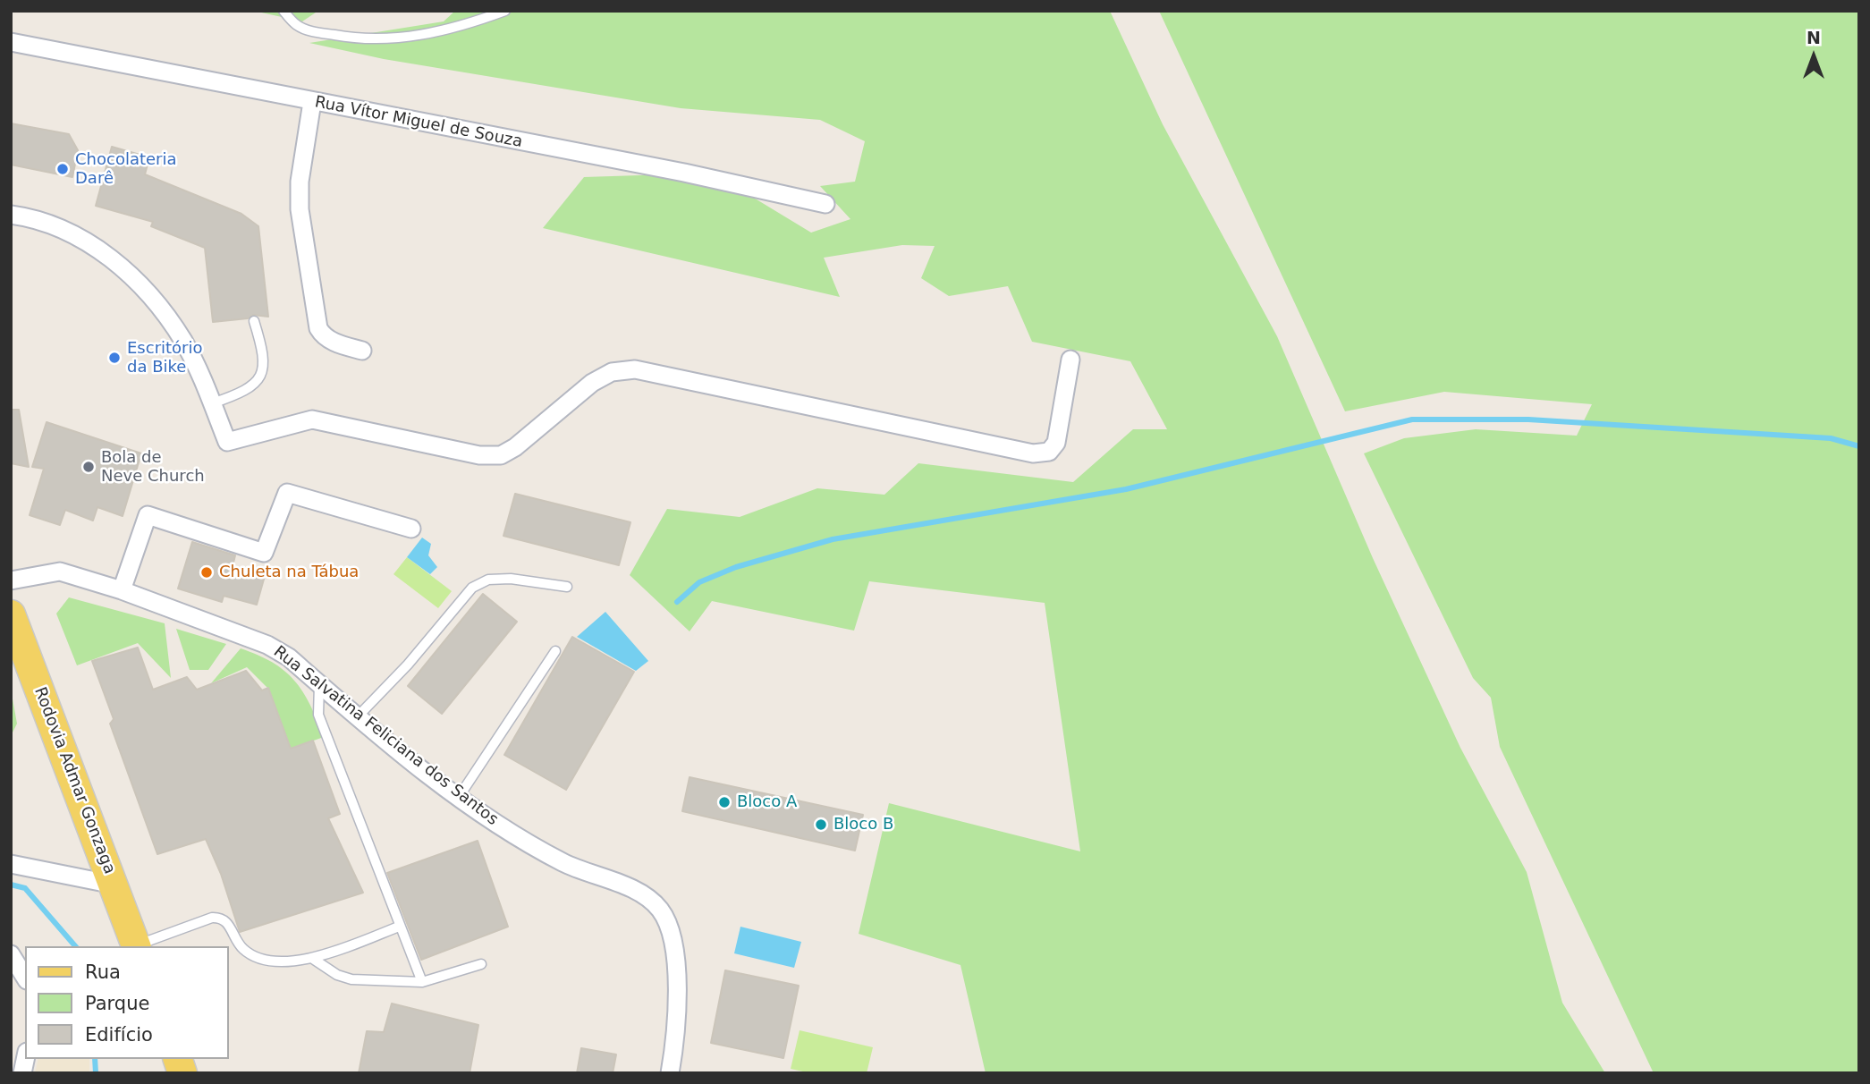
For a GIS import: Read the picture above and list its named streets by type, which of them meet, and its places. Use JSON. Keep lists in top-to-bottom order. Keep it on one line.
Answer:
{"streets":{"main road":["Rodovia Admar Gonzaga"],"street":["Rua Vítor Miguel de Souza","Rua Salvatina Feliciana dos Santos"]},"places":["Chocolateria Darê","Escritório da Bike","Bola de Neve Church","Chuleta na Tábua","Bloco A","Bloco B"],"legend":["Rua","Parque","Edifício"],"north":"top"}
